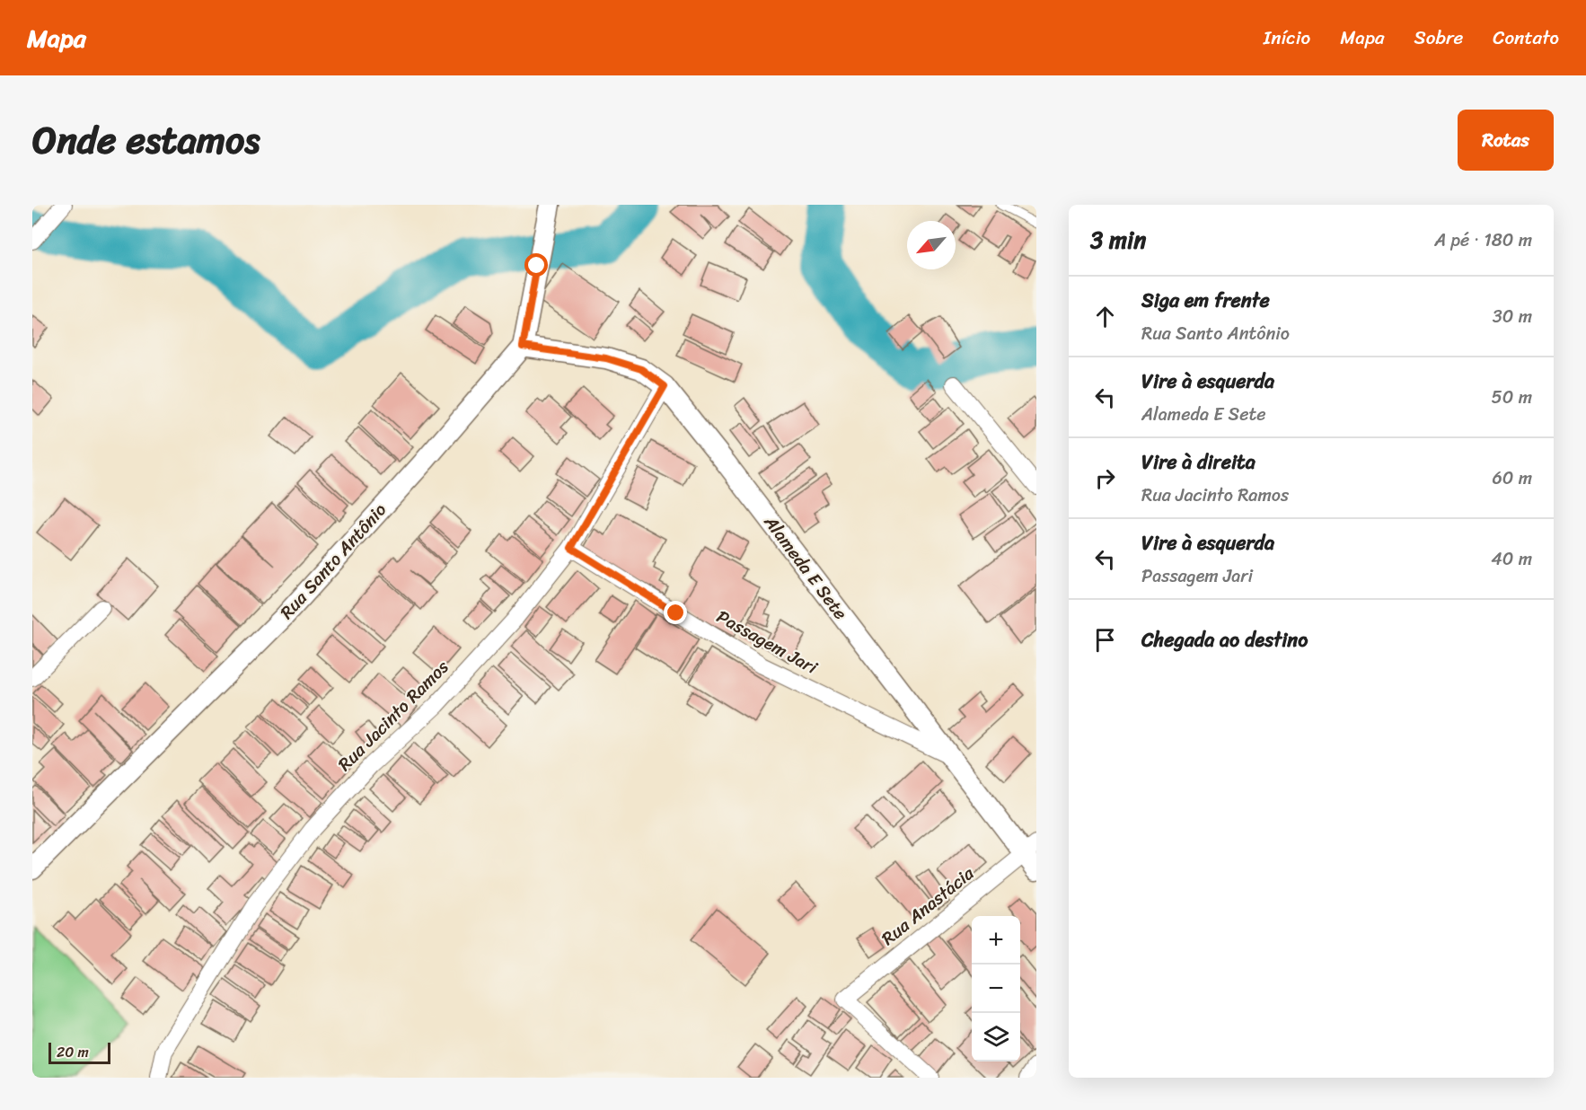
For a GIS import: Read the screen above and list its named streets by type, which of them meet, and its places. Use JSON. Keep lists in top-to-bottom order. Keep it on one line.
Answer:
{"streets":{"street":["Rua Santo Antônio","Alameda E Sete","Passagem Jari","Rua Jacinto Ramos","Rua Anastácia"]},"crossings":[["Rua Santo Antônio","Alameda E Sete"],["Alameda E Sete","Passagem Jari"],["Alameda E Sete","Rua Jacinto Ramos"],["Alameda E Sete","Rua Anastácia"],["Passagem Jari","Rua Jacinto Ramos"]],"scale_bar":"20 m","north":"bottom left","page":{"header":"Mapa","nav":["Início","Mapa","Sobre","Contato"],"title":"Onde estamos","buttons":"Rotas","heading":["3 min","A pé · 180 m"],"list":[["Siga em frente","Rua Santo Antônio","30 m"],["Vire à esquerda","Alameda E Sete","50 m"],["Vire à direita","Rua Jacinto Ramos","60 m"],["Vire à esquerda","Passagem Jari","40 m"],"Chegada ao destino"],"map_buttons":["+","−"],"scale":"20 m"}}
